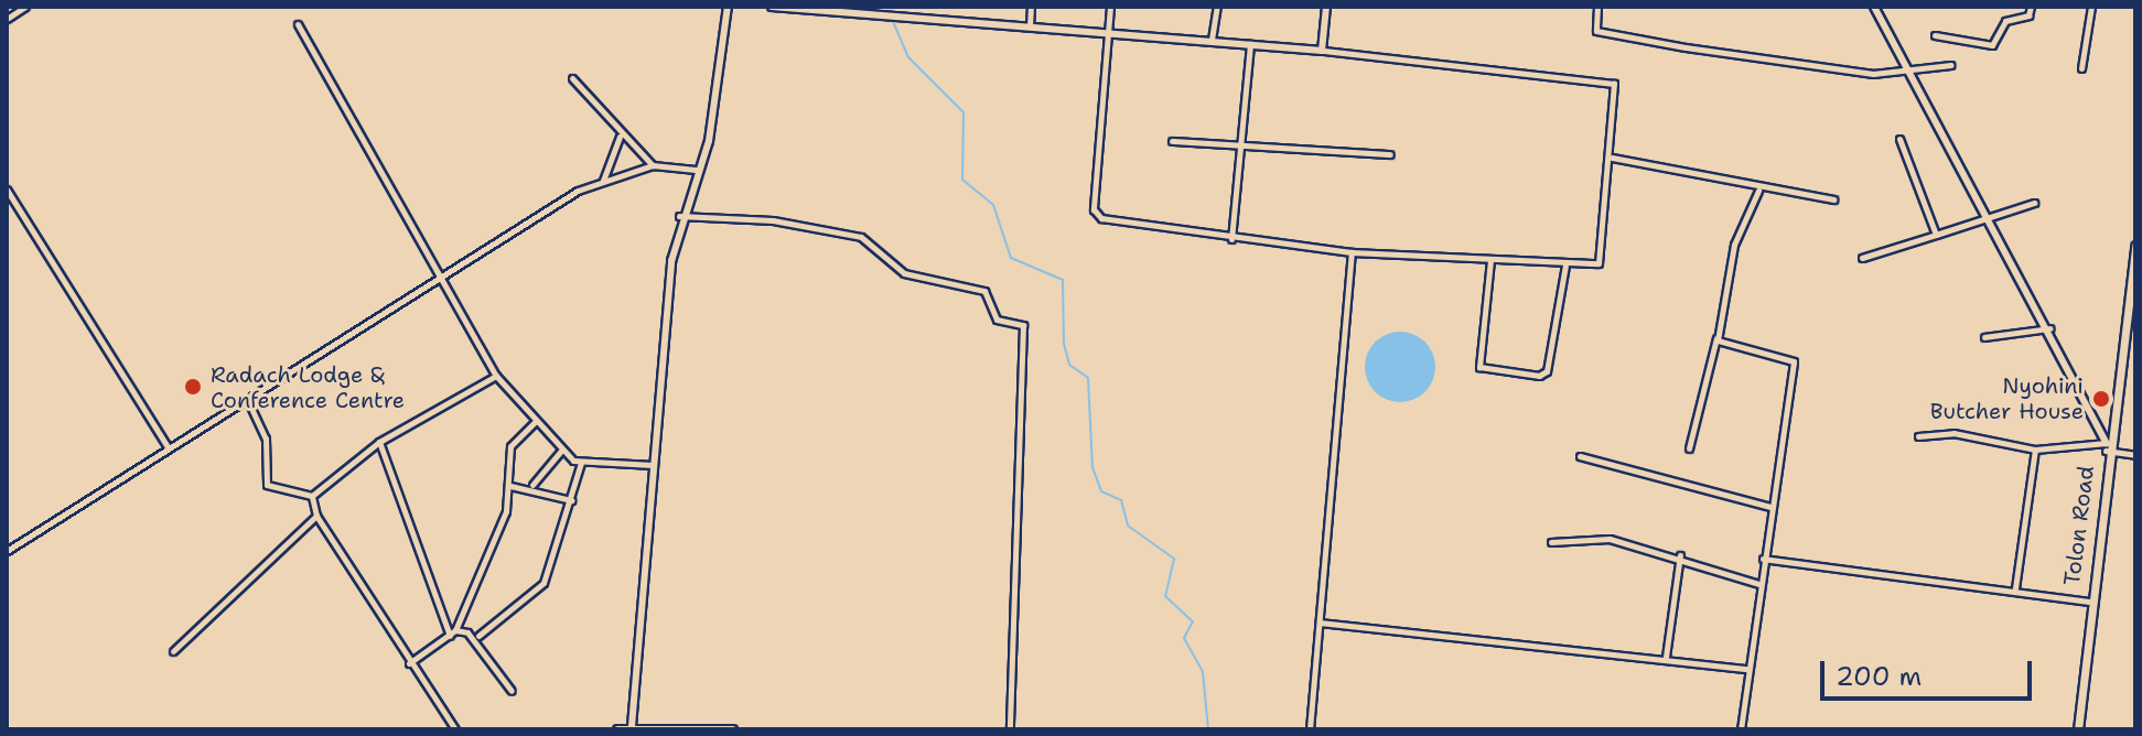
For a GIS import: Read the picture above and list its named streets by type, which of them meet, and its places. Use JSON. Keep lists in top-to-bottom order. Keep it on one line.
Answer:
{"streets":{"main road":["Tolon Road"]},"places":["Radach Lodge & Conference Centre","Nyohini Butcher House"],"scale_bar":"200 m"}
